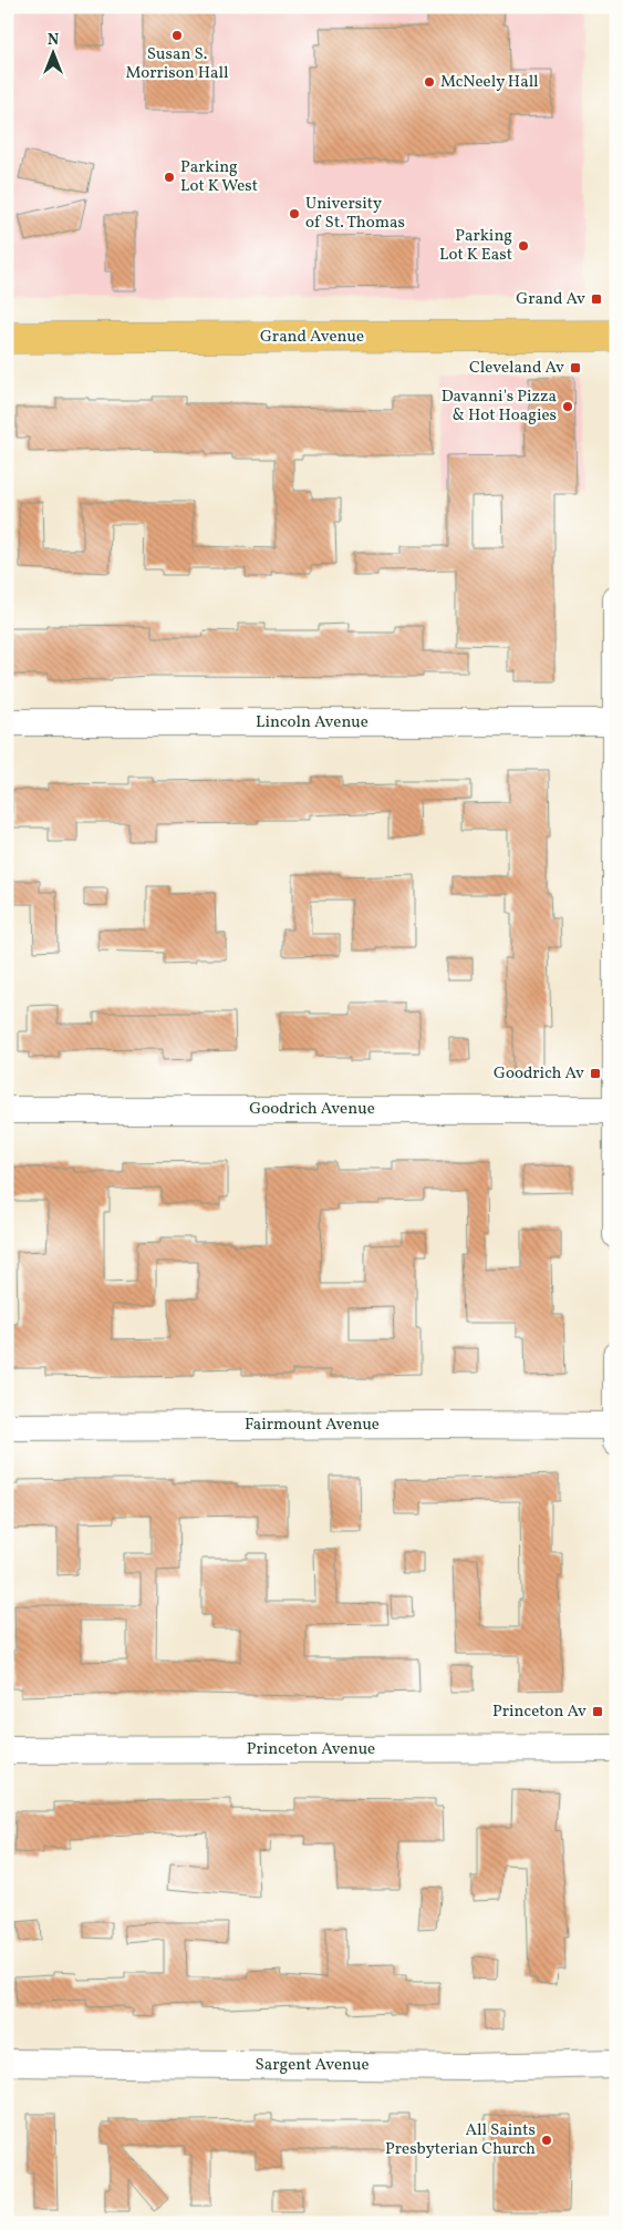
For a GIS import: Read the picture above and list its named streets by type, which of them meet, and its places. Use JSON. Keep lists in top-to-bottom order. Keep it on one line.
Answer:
{"streets":{"main road":["Grand Avenue"],"street":["Lincoln Avenue","Goodrich Avenue","Fairmount Avenue","Princeton Avenue","Sargent Avenue"]},"places":{"other":["Susan S. Morrison Hall","McNeely Hall","Parking Lot K West","University of St. Thomas","Parking Lot K East","Davanni's Pizza & Hot Hoagies","All Saints Presbyterian Church"],"transit":["Grand Av","Cleveland Av","Goodrich Av","Princeton Av"]},"north":"top"}
